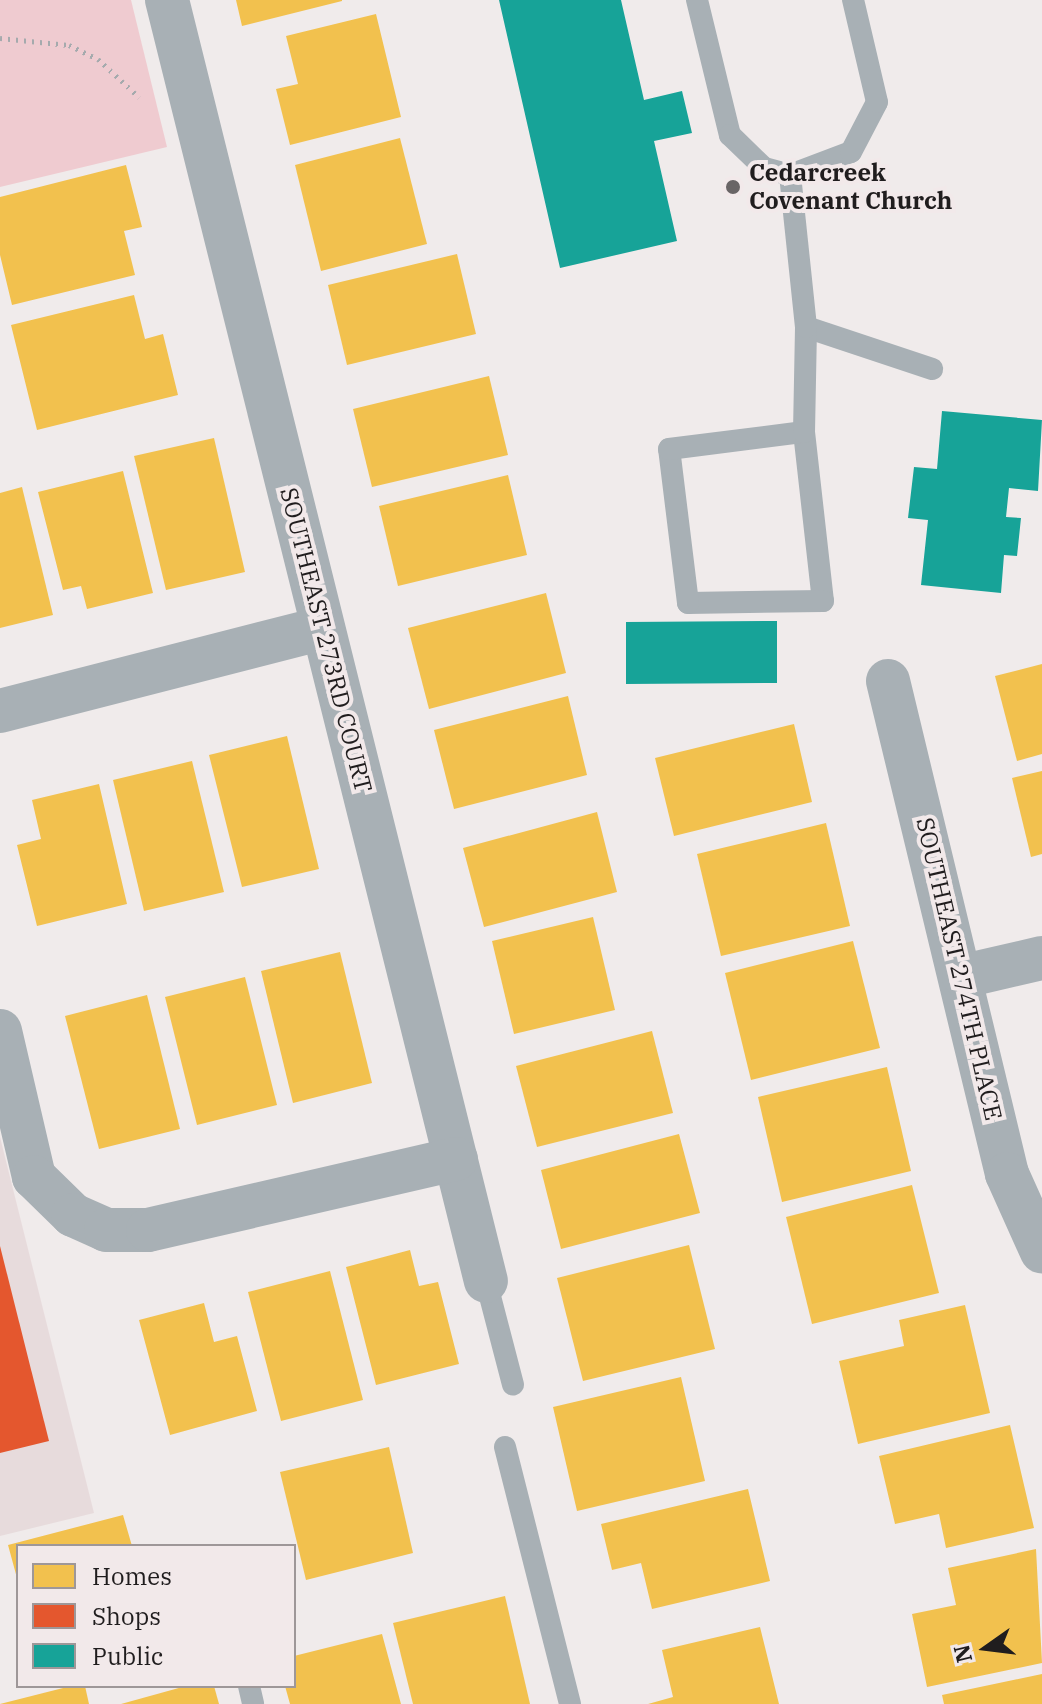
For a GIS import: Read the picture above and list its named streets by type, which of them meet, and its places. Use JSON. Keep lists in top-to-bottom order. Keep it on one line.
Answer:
{"streets":{"street":["SOUTHEAST 273RD COURT","SOUTHEAST 274TH PLACE"]},"places":["Cedarcreek Covenant Church"],"legend":["Homes","Shops","Public"],"north":"left"}
